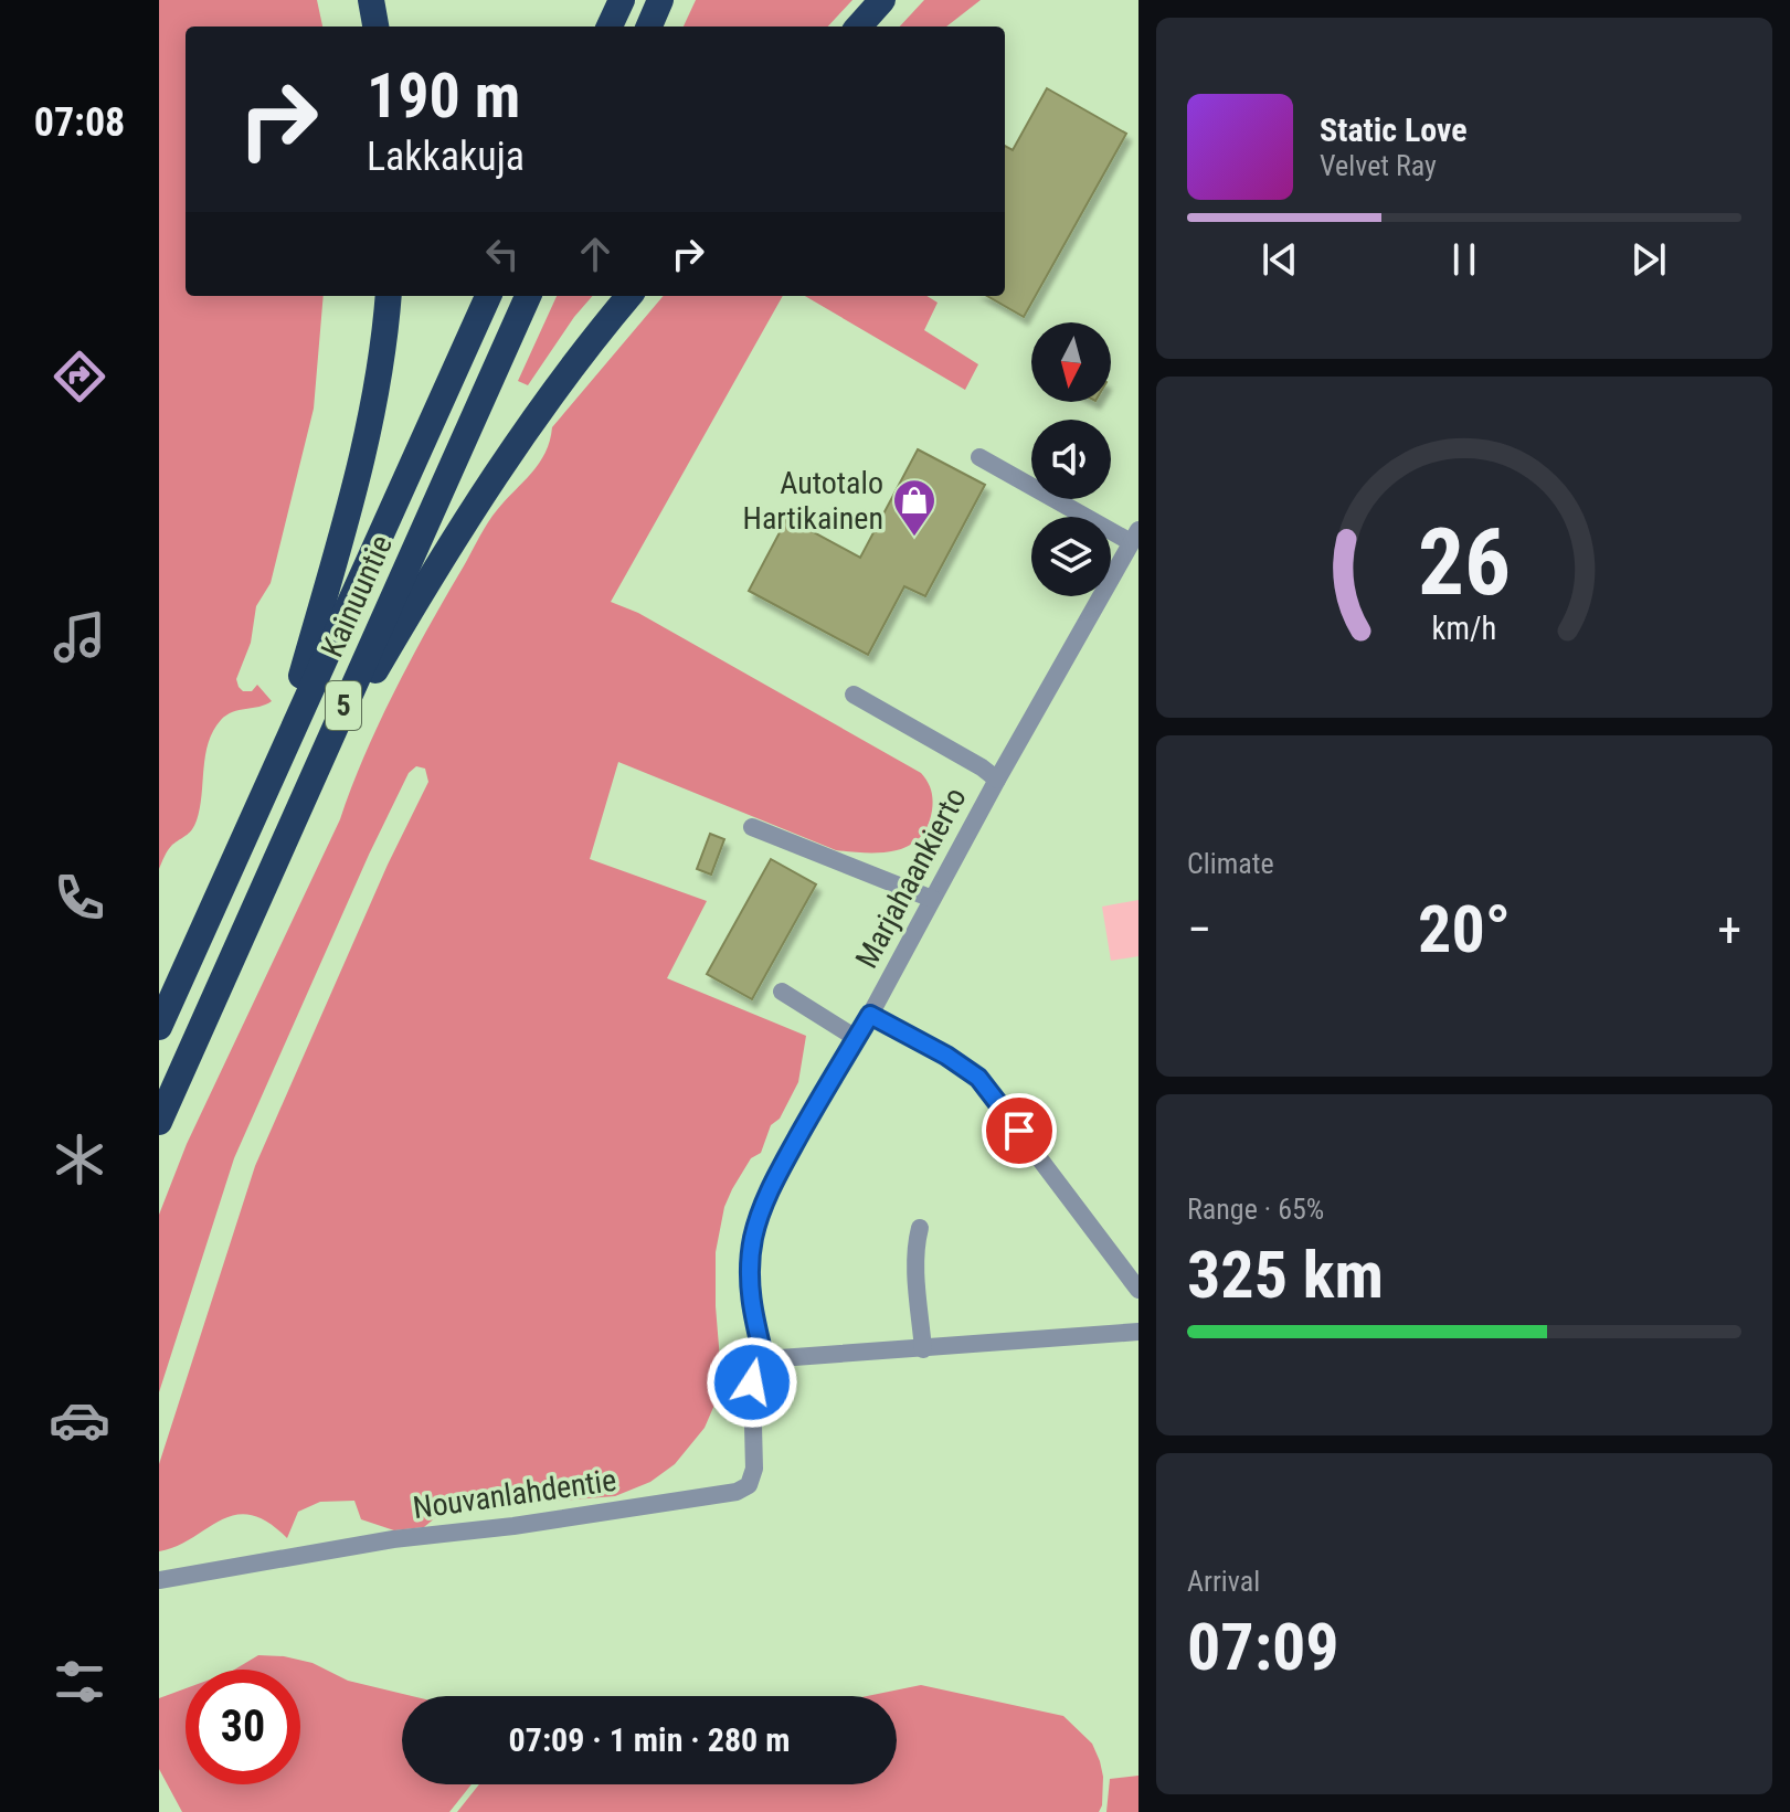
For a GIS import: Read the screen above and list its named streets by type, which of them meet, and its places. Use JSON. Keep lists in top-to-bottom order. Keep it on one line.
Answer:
{"streets":{"highway":["Kainuuntie","5"],"street":["Marjahaankierto","Nouvanlahdentie"]},"crossings":[["Marjahaankierto","Nouvanlahdentie"]],"places":{"shop":["Autotalo Hartikainen"]},"north":"bottom","page":{"tabs":"07:08","turn":["190 m","Lakkakuja"],"song":["Static Love","Velvet Ray"],"tile":["Climate",["Range · 65%","325 km"],["Arrival","07:09"]],"heat":["−","20°","+"],"limit":"30","trip":"07:09 · 1 min · 280 m","gauge":["26","km/h"]}}
